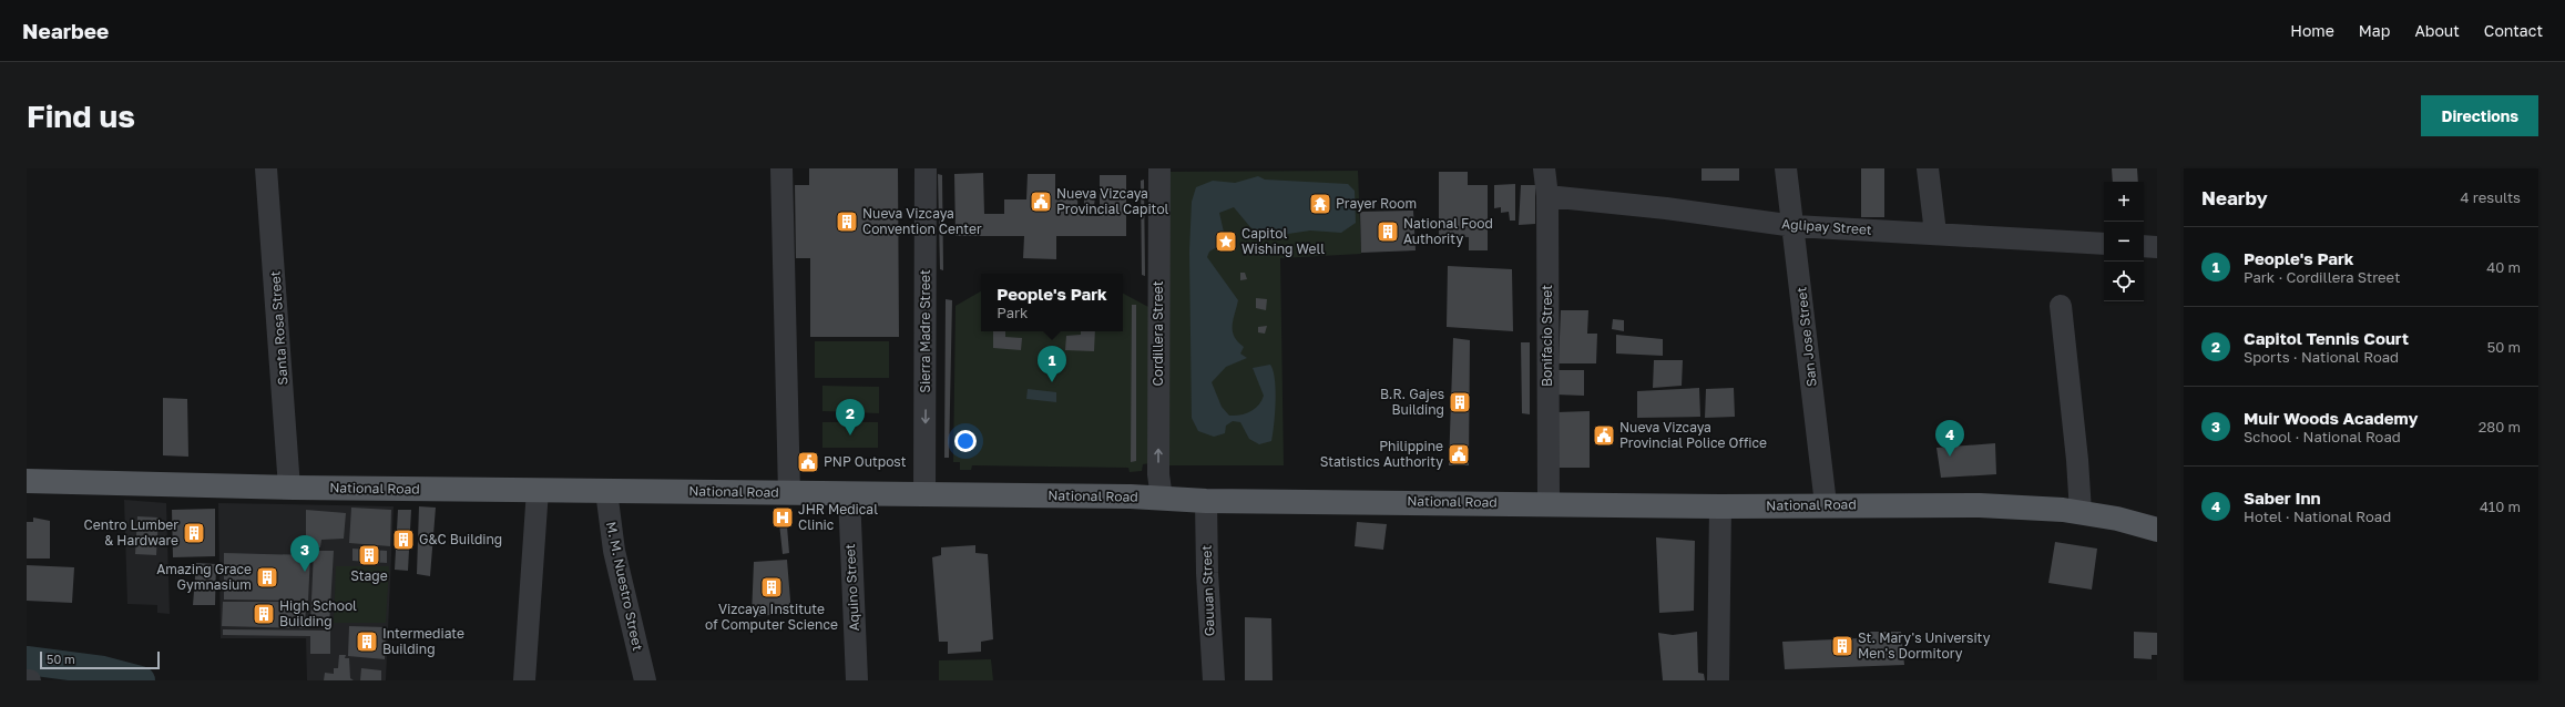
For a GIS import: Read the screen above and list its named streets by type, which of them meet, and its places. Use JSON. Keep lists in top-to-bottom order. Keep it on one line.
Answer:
{"streets":{"main road":["National Road"],"street":["Aglipay Street","Santa Rosa Street","Sierra Madre Street","Cordillera Street","Bonifacio Street","San Jose Street","M. M. Nuestro Street","Aquino Street","Gauuan Street"]},"crossings":[["Aglipay Street","Bonifacio Street"],["Aglipay Street","San Jose Street"],["Santa Rosa Street","National Road"],["Sierra Madre Street","National Road"],["Cordillera Street","National Road"],["Bonifacio Street","National Road"],["San Jose Street","National Road"],["National Road","M. M. Nuestro Street"],["National Road","Aquino Street"],["National Road","Gauuan Street"]],"one_way":["Cordillera Street"],"places":{"public building":["Nueva Vizcaya Provincial Capitol","Nueva Vizcaya Provincial Police Office","Philippine Statistics Authority","PNP Outpost"],"temple":["Prayer Room"],"building":["Nueva Vizcaya Convention Center","National Food Authority","B.R. Gajes Building","Centro Lumber & Hardware","G&C Building","Stage","Amazing Grace Gymnasium","Vizcaya Institute of Computer Science","High School Building","Intermediate Building","St. Mary's University Men's Dormitory"],"place":["Capitol Wishing Well"],"hospital":["JHR Medical Clinic"]},"scale_bar":"50 m","page":{"header":"Nearbee","nav":["Home","Map","About","Contact"],"buttons":"Directions","title":"Find us","heading":["Nearby","4 results"],"map_buttons":["+","−"],"list":[{"mark":"1","name":"People's Park","note":"Park · Cordillera Street","value":"40 m"},{"mark":"2","name":"Capitol Tennis Court","note":"Sports · National Road","value":"50 m"},{"mark":"3","name":"Muir Woods Academy","note":"School · National Road","value":"280 m"},{"mark":"4","name":"Saber Inn","note":"Hotel · National Road","value":"410 m"}],"popup":["People's Park","Park"],"pins":["1","2","4","3"],"scale":"50 m"}}
